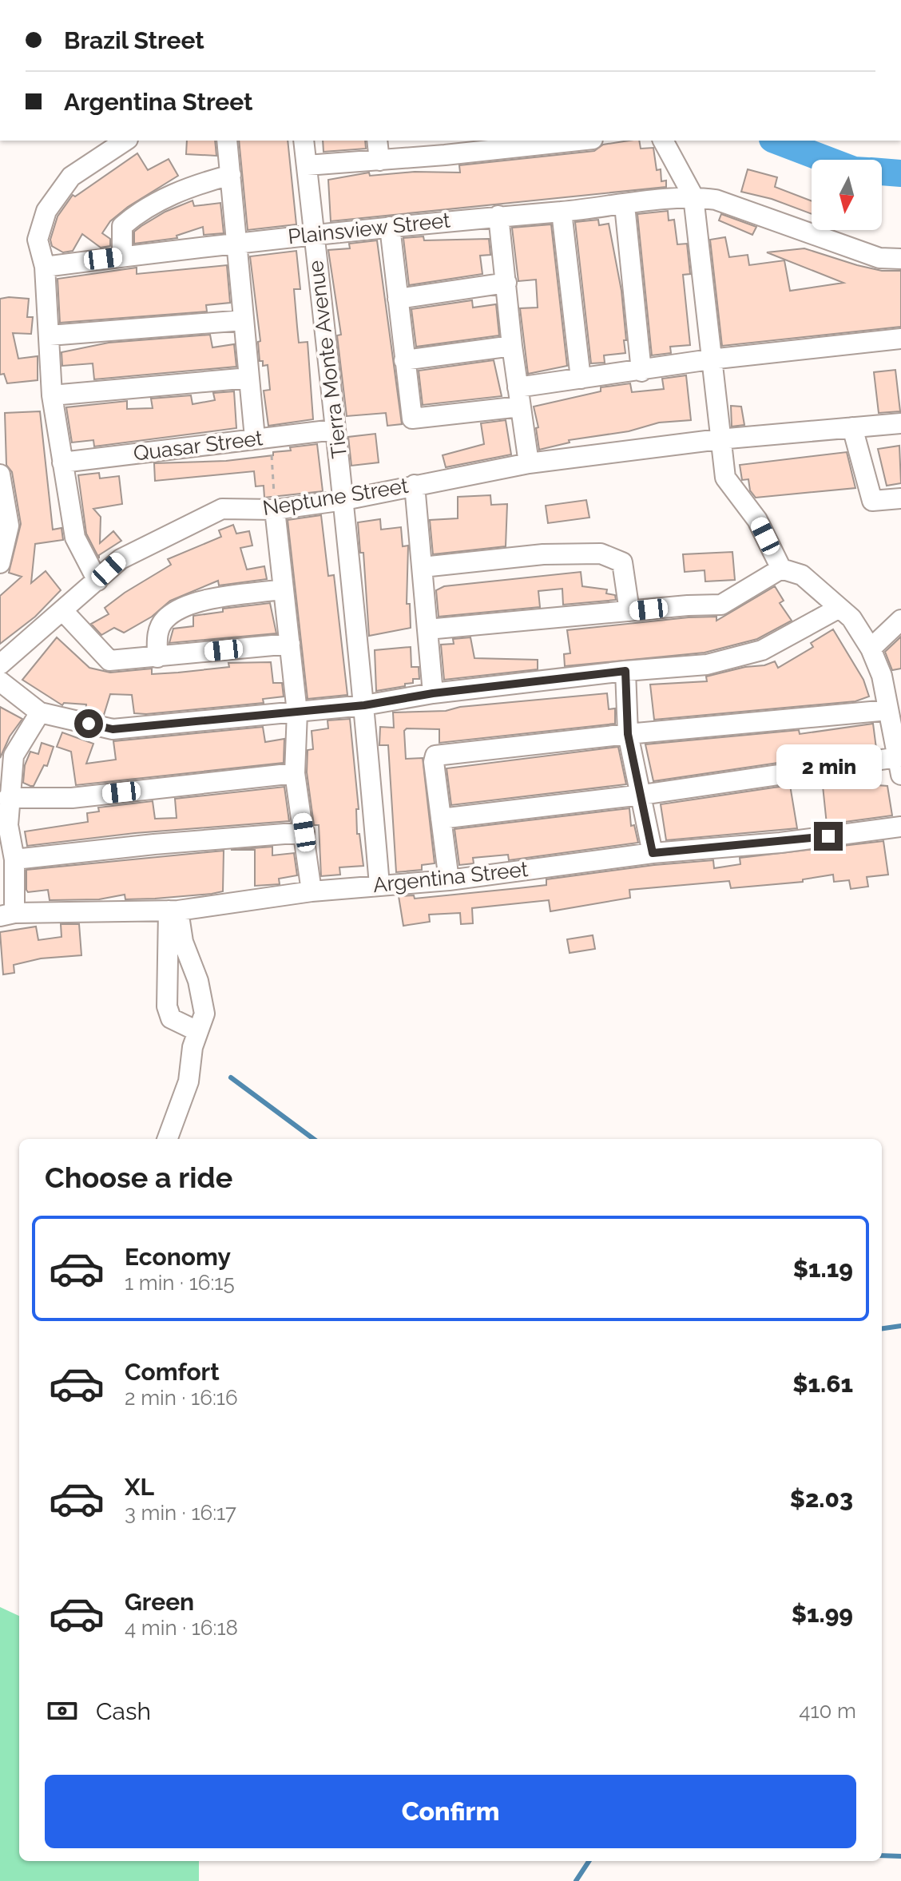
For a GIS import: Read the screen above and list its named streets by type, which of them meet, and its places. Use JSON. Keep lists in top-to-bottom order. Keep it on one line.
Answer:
{"streets":{"street":["Plainsview Street","Tierra Monte Avenue","Quasar Street","Neptune Street","Argentina Street"]},"crossings":[["Plainsview Street","Tierra Monte Avenue"],["Tierra Monte Avenue","Quasar Street"],["Tierra Monte Avenue","Neptune Street"],["Tierra Monte Avenue","Argentina Street"]],"north":"bottom","page":{"banner":["Brazil Street","Argentina Street"],"bubble":"2 min","heading":"Choose a ride","list":[{"name":"Economy","note":"1 min · 16:15","value":"$1.19"},{"name":"Comfort","note":"2 min · 16:16","value":"$1.61"},{"name":"XL","note":"3 min · 16:17","value":"$2.03"},{"name":"Green","note":"4 min · 16:18","value":"$1.99"}],"pay":["Cash","410 m"],"buttons":"Confirm"}}
